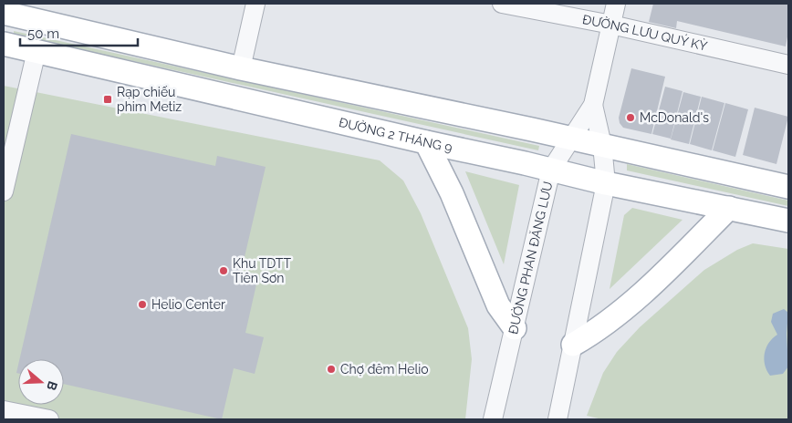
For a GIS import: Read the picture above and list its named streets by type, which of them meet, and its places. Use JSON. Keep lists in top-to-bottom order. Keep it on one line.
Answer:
{"streets":{"main road":["ĐƯỜNG 2 THÁNG 9"],"street":["ĐƯỜNG LƯU QUÝ KỲ","ĐƯỜNG PHAN ĐĂNG LƯU"]},"crossings":[["ĐƯỜNG LƯU QUÝ KỲ","ĐƯỜNG PHAN ĐĂNG LƯU"],["ĐƯỜNG 2 THÁNG 9","ĐƯỜNG PHAN ĐĂNG LƯU"]],"places":{"transit":["Rạp chiếu phim Metiz"],"other":["McDonald's","Khu TDTT Tiên Sơn","Helio Center","Chợ đêm Helio"]},"scale_bar":"50 m","north":"right"}
